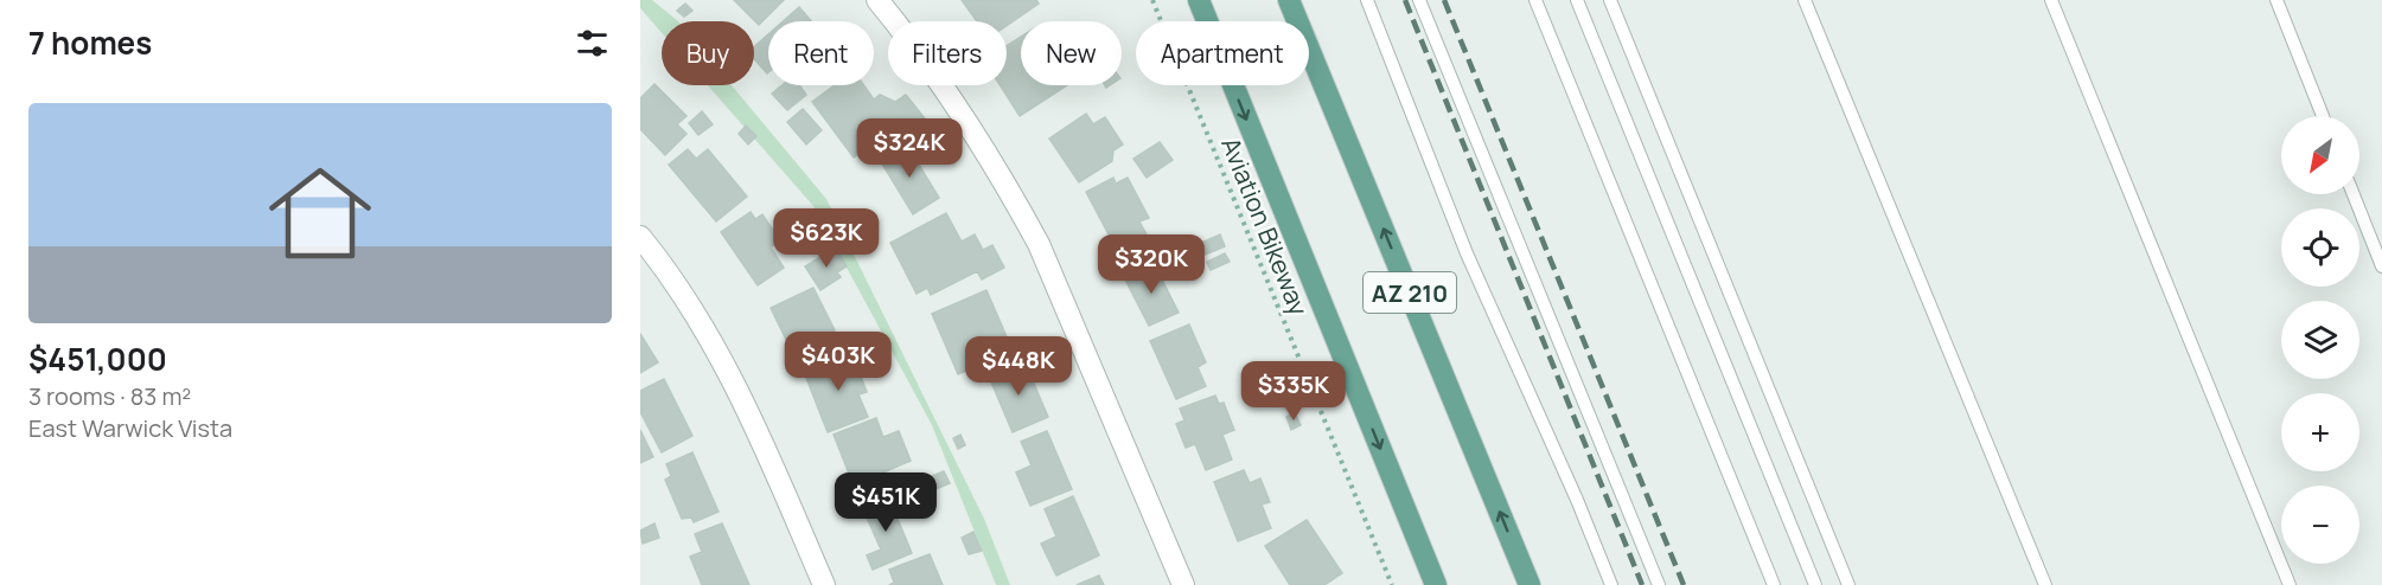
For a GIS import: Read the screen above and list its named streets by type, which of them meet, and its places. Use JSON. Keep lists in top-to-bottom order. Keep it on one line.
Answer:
{"streets":{"main road":["AZ 210"],"path":["Aviation Bikeway"]},"north":"bottom left","page":{"heading":"7 homes","chip":["Buy","Rent","Filters","New","Apartment"],"list":[{"name":"$451,000","note":"3 rooms · 83 m² · East Warwick Vista"}],"map_buttons":["+","−"],"price":["$324K","$623K","$320K","$403K","$448K","$335K","$451K"]}}
